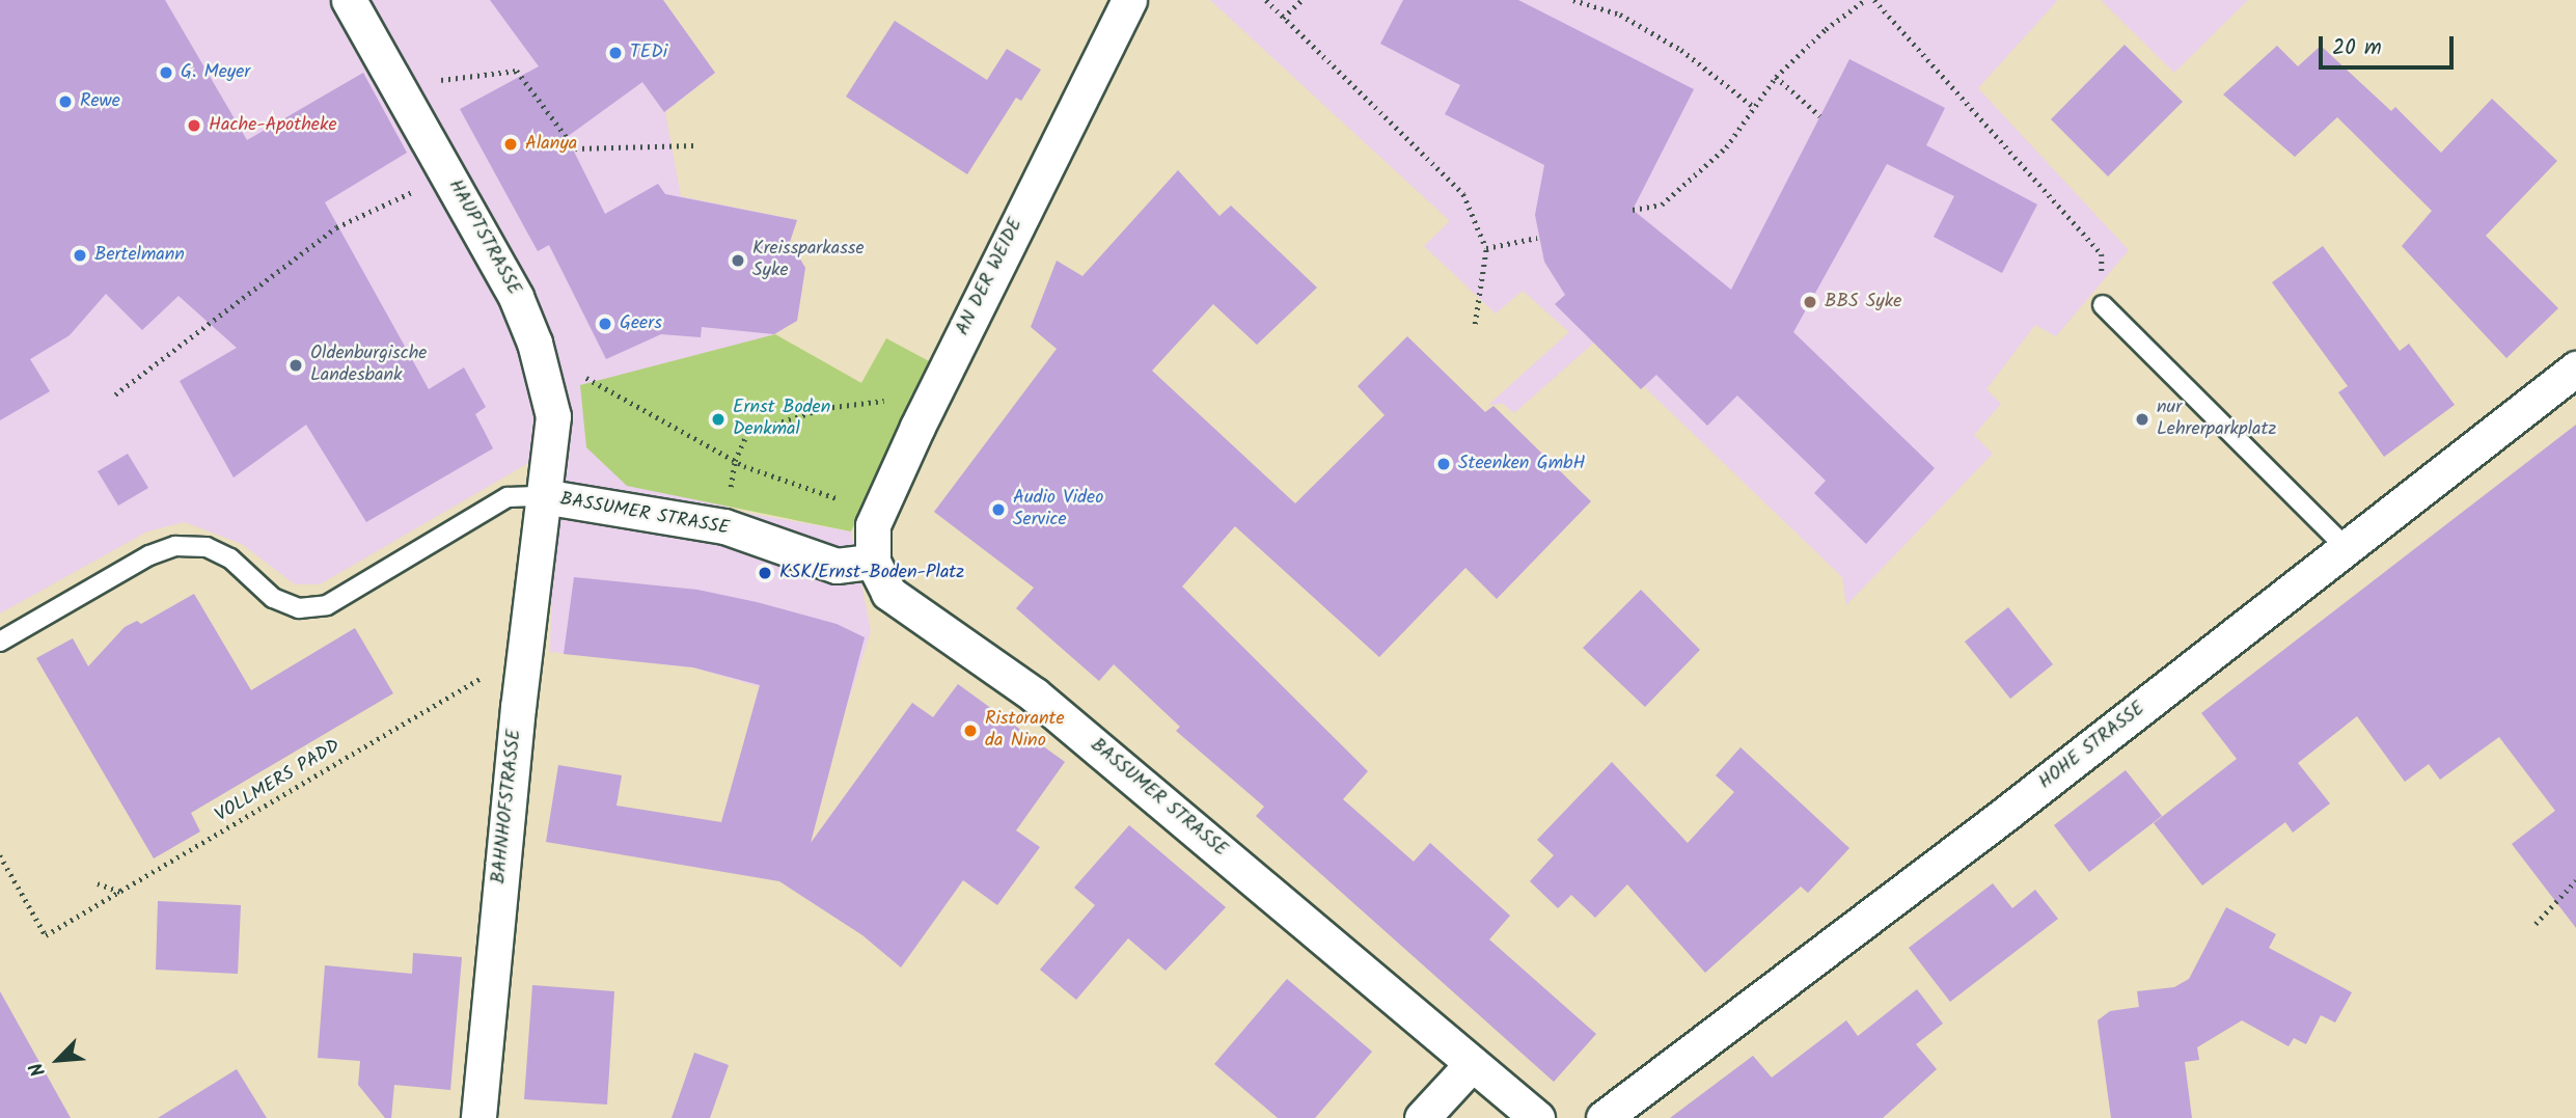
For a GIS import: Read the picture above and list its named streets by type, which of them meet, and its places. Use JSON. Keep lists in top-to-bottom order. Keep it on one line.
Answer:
{"streets":{"street":["HAUPTSTRASSE","AN DER WEIDE","BASSUMER STRASSE","HOHE STRASSE","BAHNHOFSTRASSE"],"path":["VOLLMERS PADD"]},"crossings":[["HAUPTSTRASSE","BASSUMER STRASSE"],["HAUPTSTRASSE","BAHNHOFSTRASSE"],["AN DER WEIDE","BASSUMER STRASSE"],["BASSUMER STRASSE","BAHNHOFSTRASSE"],["VOLLMERS PADD","BAHNHOFSTRASSE"]],"places":["TEDi","G. Meyer","Rewe","Hache-Apotheke","Alanya","Bertelmann","Kreissparkasse Syke","BBS Syke","Geers","Oldenburgische Landesbank","Ernst Boden Denkmal","nur Lehrerparkplatz","Steenken GmbH","Audio Video Service","KSK/Ernst-Boden-Platz","Ristorante da Nino"],"scale_bar":"20 m","north":"bottom left"}
